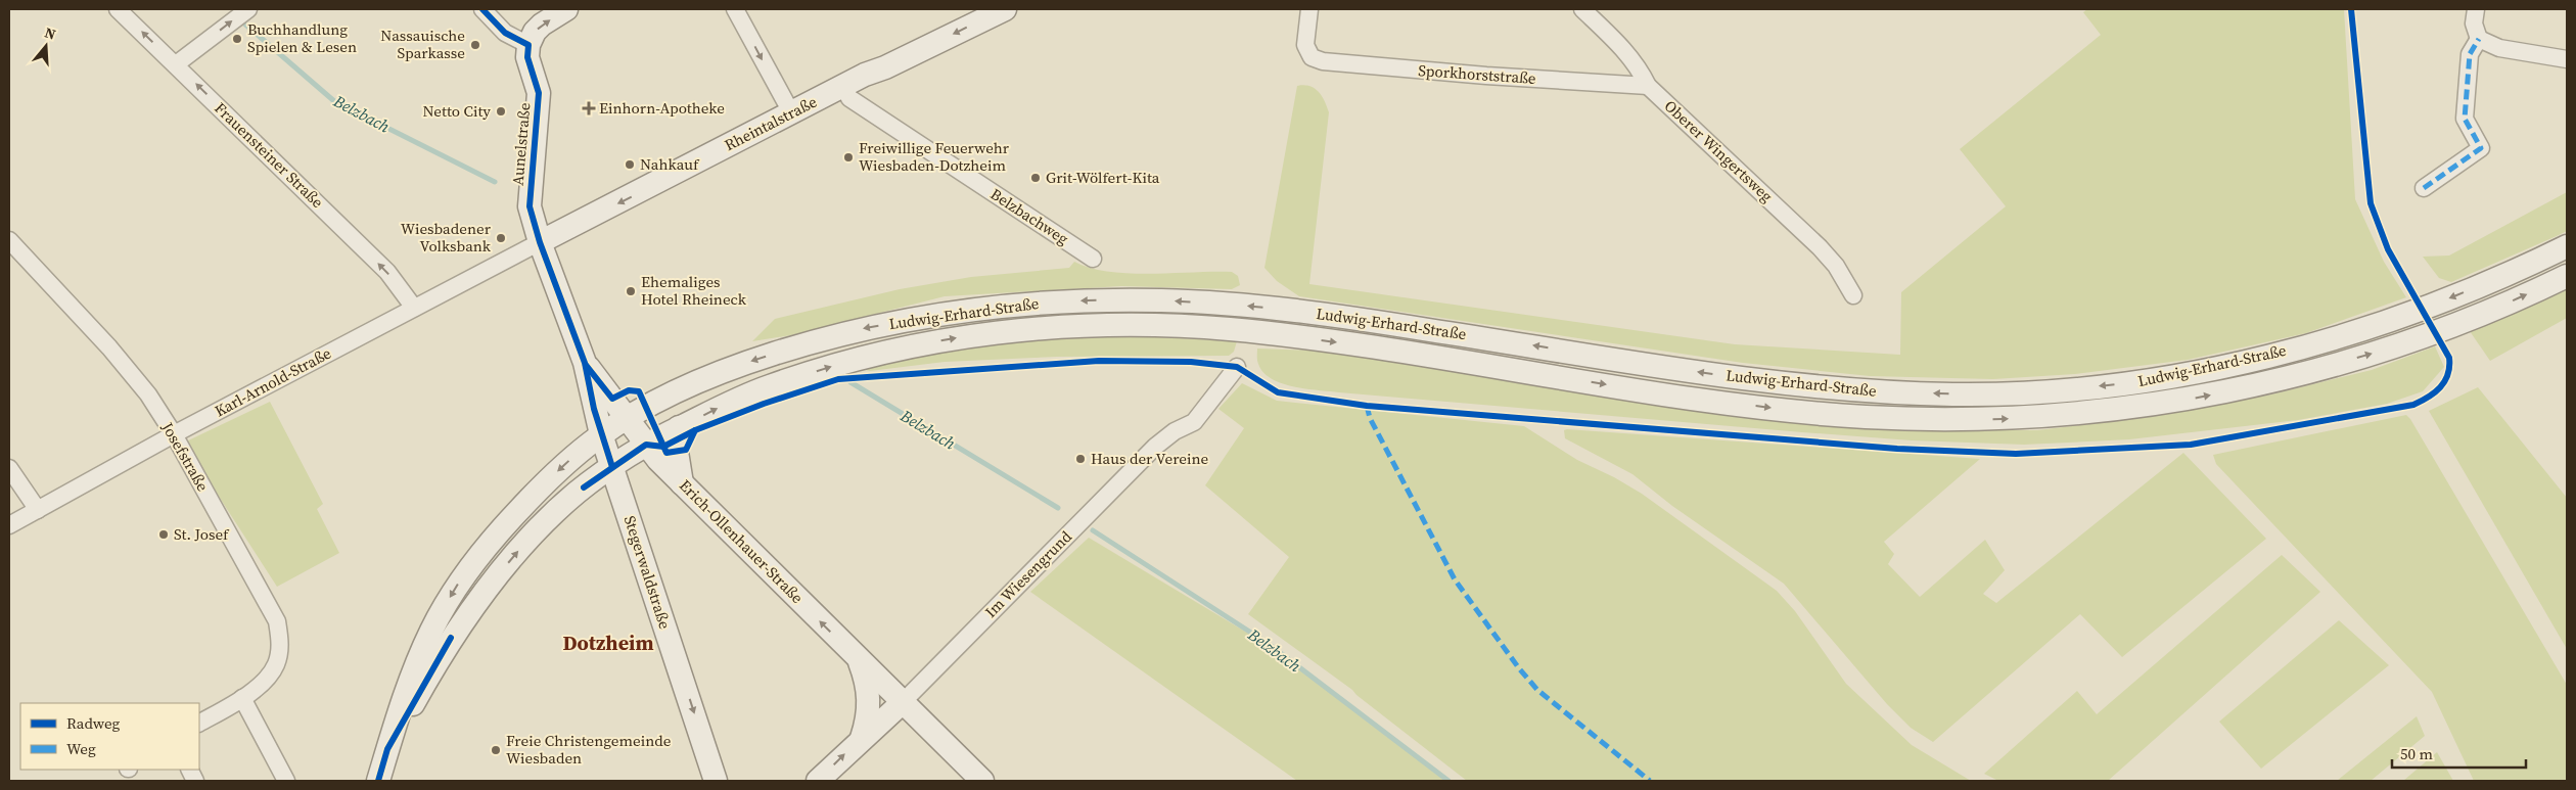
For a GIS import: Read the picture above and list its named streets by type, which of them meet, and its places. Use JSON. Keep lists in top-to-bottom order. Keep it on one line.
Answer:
{"streets":{"main road":["Rheintalstraße","Aunelstraße","Ludwig-Erhard-Straße","Erich-Ollenhauer-Straße","Stegerwaldstraße","Im Wiesengrund"],"street":["Sporkhorststraße","Oberer Wingertsweg","Frauensteiner Straße","Belzbachweg","Karl-Arnold-Straße","Josefstraße"]},"crossings":[["Sporkhorststraße","Oberer Wingertsweg"],["Rheintalstraße","Aunelstraße"],["Rheintalstraße","Belzbachweg"],["Rheintalstraße","Karl-Arnold-Straße"],["Rheintalstraße","Stegerwaldstraße"],["Aunelstraße","Karl-Arnold-Straße"],["Aunelstraße","Stegerwaldstraße"],["Frauensteiner Straße","Karl-Arnold-Straße"],["Ludwig-Erhard-Straße","Erich-Ollenhauer-Straße"],["Ludwig-Erhard-Straße","Stegerwaldstraße"],["Karl-Arnold-Straße","Josefstraße"],["Karl-Arnold-Straße","Stegerwaldstraße"],["Erich-Ollenhauer-Straße","Stegerwaldstraße"],["Erich-Ollenhauer-Straße","Im Wiesengrund"]],"one_way":["Rheintalstraße","Frauensteiner Straße","Erich-Ollenhauer-Straße","Stegerwaldstraße"],"districts":["Dotzheim"],"water":["Belzbach"],"places":{"other":["Buchhandlung Spielen & Lesen","Nassauische Sparkasse","Netto City","Freiwillige Feuerwehr Wiesbaden-Dotzheim","Nahkauf","Grit-Wölfert-Kita","Wiesbadener Volksbank","Ehemaliges Hotel Rheineck","Haus der Vereine","St. Josef","Freie Christengemeinde Wiesbaden"],"health":["Einhorn-Apotheke"]},"legend":["Radweg","Weg"],"scale_bar":"50 m","north":"top"}
